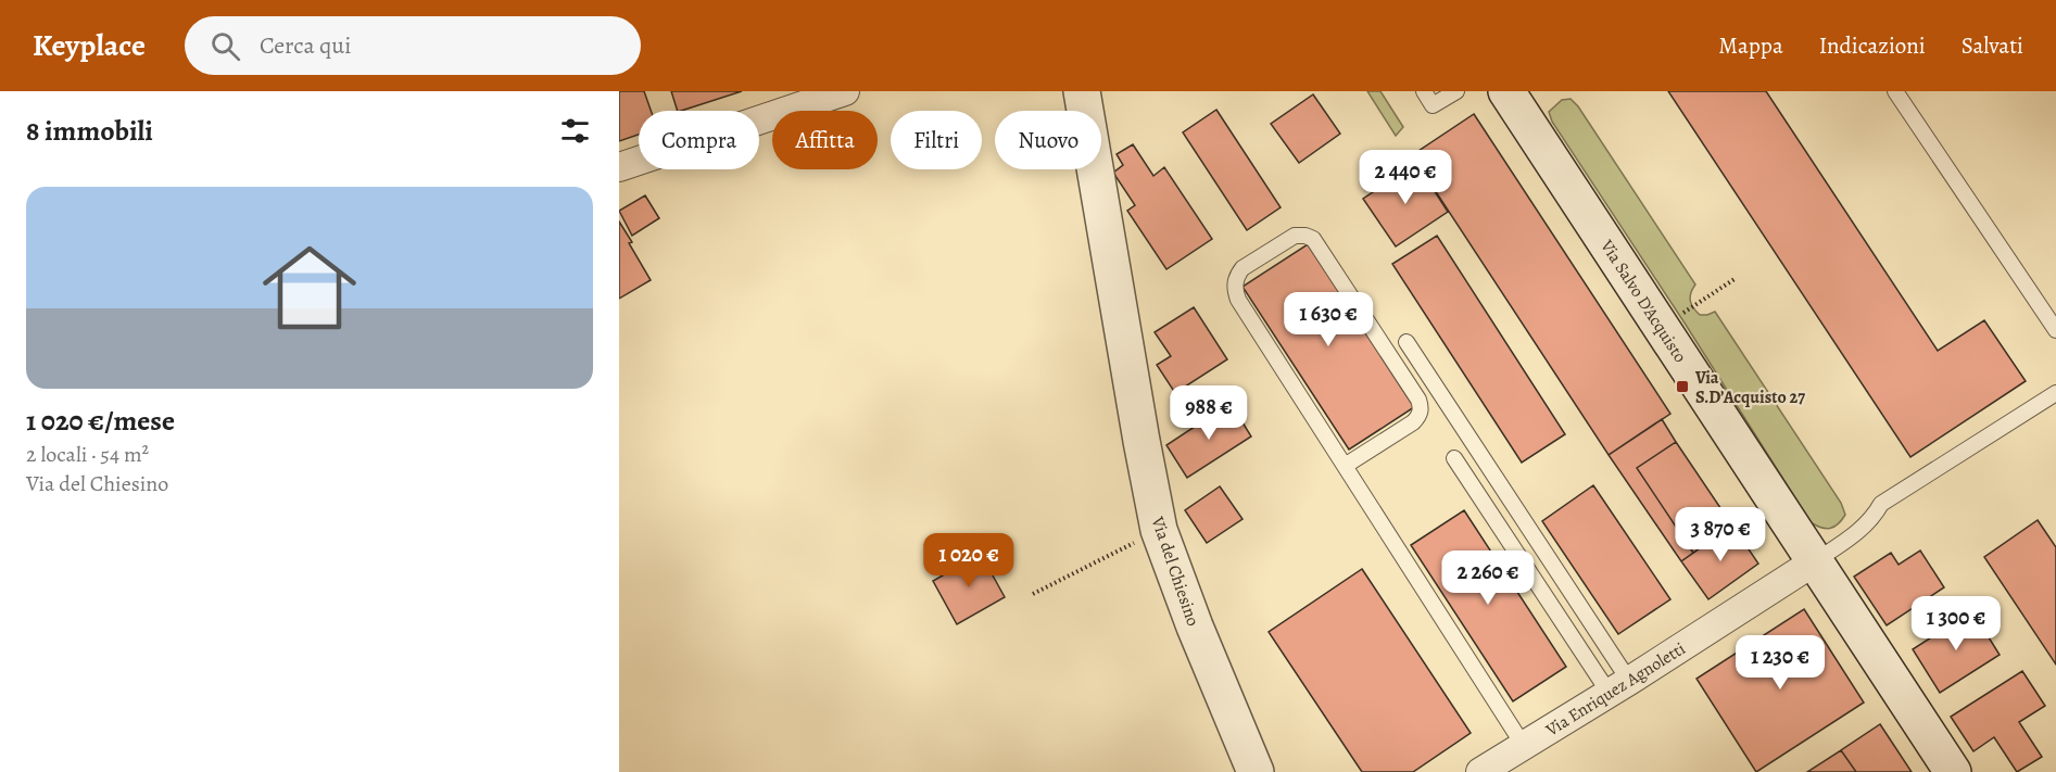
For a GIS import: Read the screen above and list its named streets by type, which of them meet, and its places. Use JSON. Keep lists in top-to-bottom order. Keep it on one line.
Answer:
{"streets":{"main road":["Via Salvo D'Acquisto","Via del Chiesino"],"street":["Via Enriquez Agnoletti"]},"crossings":[["Via Salvo D'Acquisto","Via Enriquez Agnoletti"]],"places":{"transit":["Via S.D’Acquisto 27"]},"page":{"header":"Keyplace","search":"Cerca qui","nav":["Mappa","Indicazioni","Salvati"],"heading":"8 immobili","chip":["Compra","Affitta","Filtri","Nuovo"],"price":["2 440 €","1 630 €","988 €","3 870 €","1 020 €","2 260 €","1 300 €","1 230 €"],"list":[{"name":"1 020 €/mese","note":"2 locali · 54 m² · Via del Chiesino"}]}}
